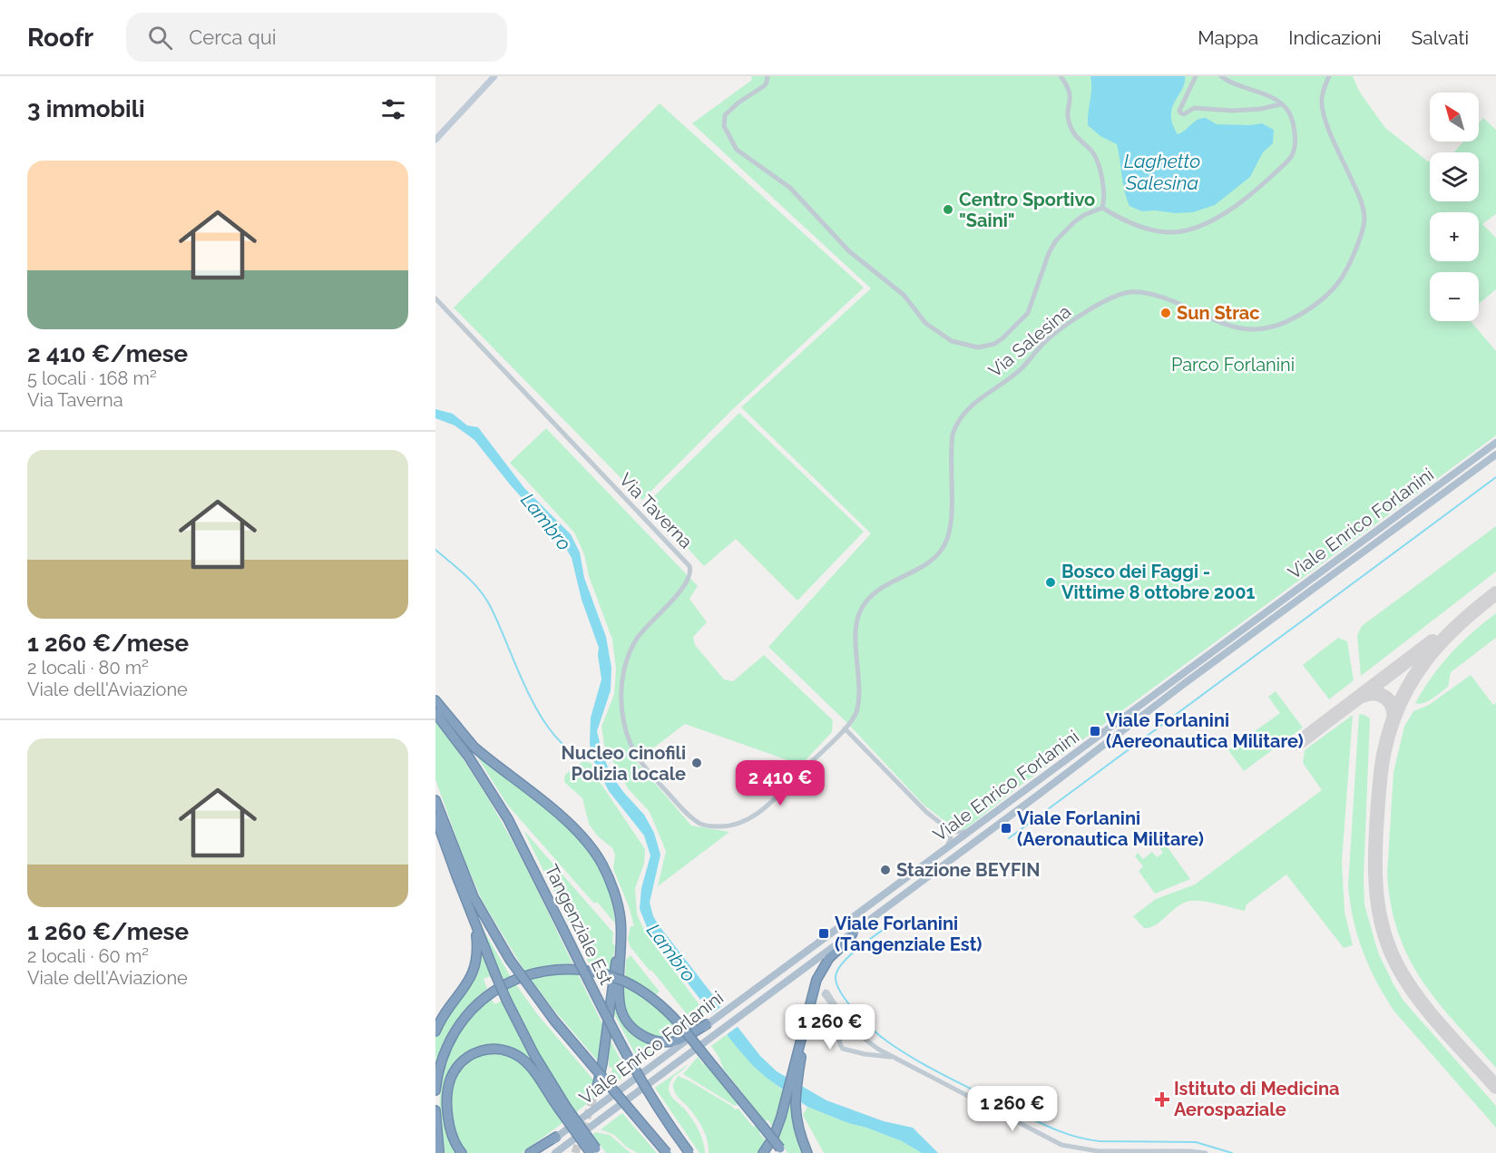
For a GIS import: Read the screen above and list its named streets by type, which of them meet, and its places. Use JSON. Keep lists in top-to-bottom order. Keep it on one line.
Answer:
{"streets":{"highway":["Tangenziale Est"],"main road":["Viale Enrico Forlanini"],"street":["Via Salesina","Via Taverna"]},"crossings":[["Via Salesina","Via Taverna"]],"water":["Laghetto Salesina","Lambro"],"parks":["Parco Forlanini"],"places":{"other":["Centro Sportivo \"Saini\"","Sun Strac","Bosco dei Faggi - Vittime 8 ottobre 2001","Nucleo cinofili Polizia locale","Stazione BEYFIN"],"transit":["Viale Forlanini (Aereonautica Militare)","Viale Forlanini (Aeronautica Militare)","Viale Forlanini (Tangenziale Est)"],"health":["Istituto di Medicina Aerospaziale"]},"north":"top left","page":{"header":"Roofr","search":"Cerca qui","nav":["Mappa","Indicazioni","Salvati"],"heading":"3 immobili","map_buttons":["+","−"],"list":[{"name":"2 410 €/mese","note":"5 locali · 168 m² · Via Taverna"},{"name":"1 260 €/mese","note":"2 locali · 80 m² · Viale dell'Aviazione"},{"name":"1 260 €/mese","note":"2 locali · 60 m² · Viale dell'Aviazione"}],"price":["2 410 €","1 260 €","1 260 €"]}}
